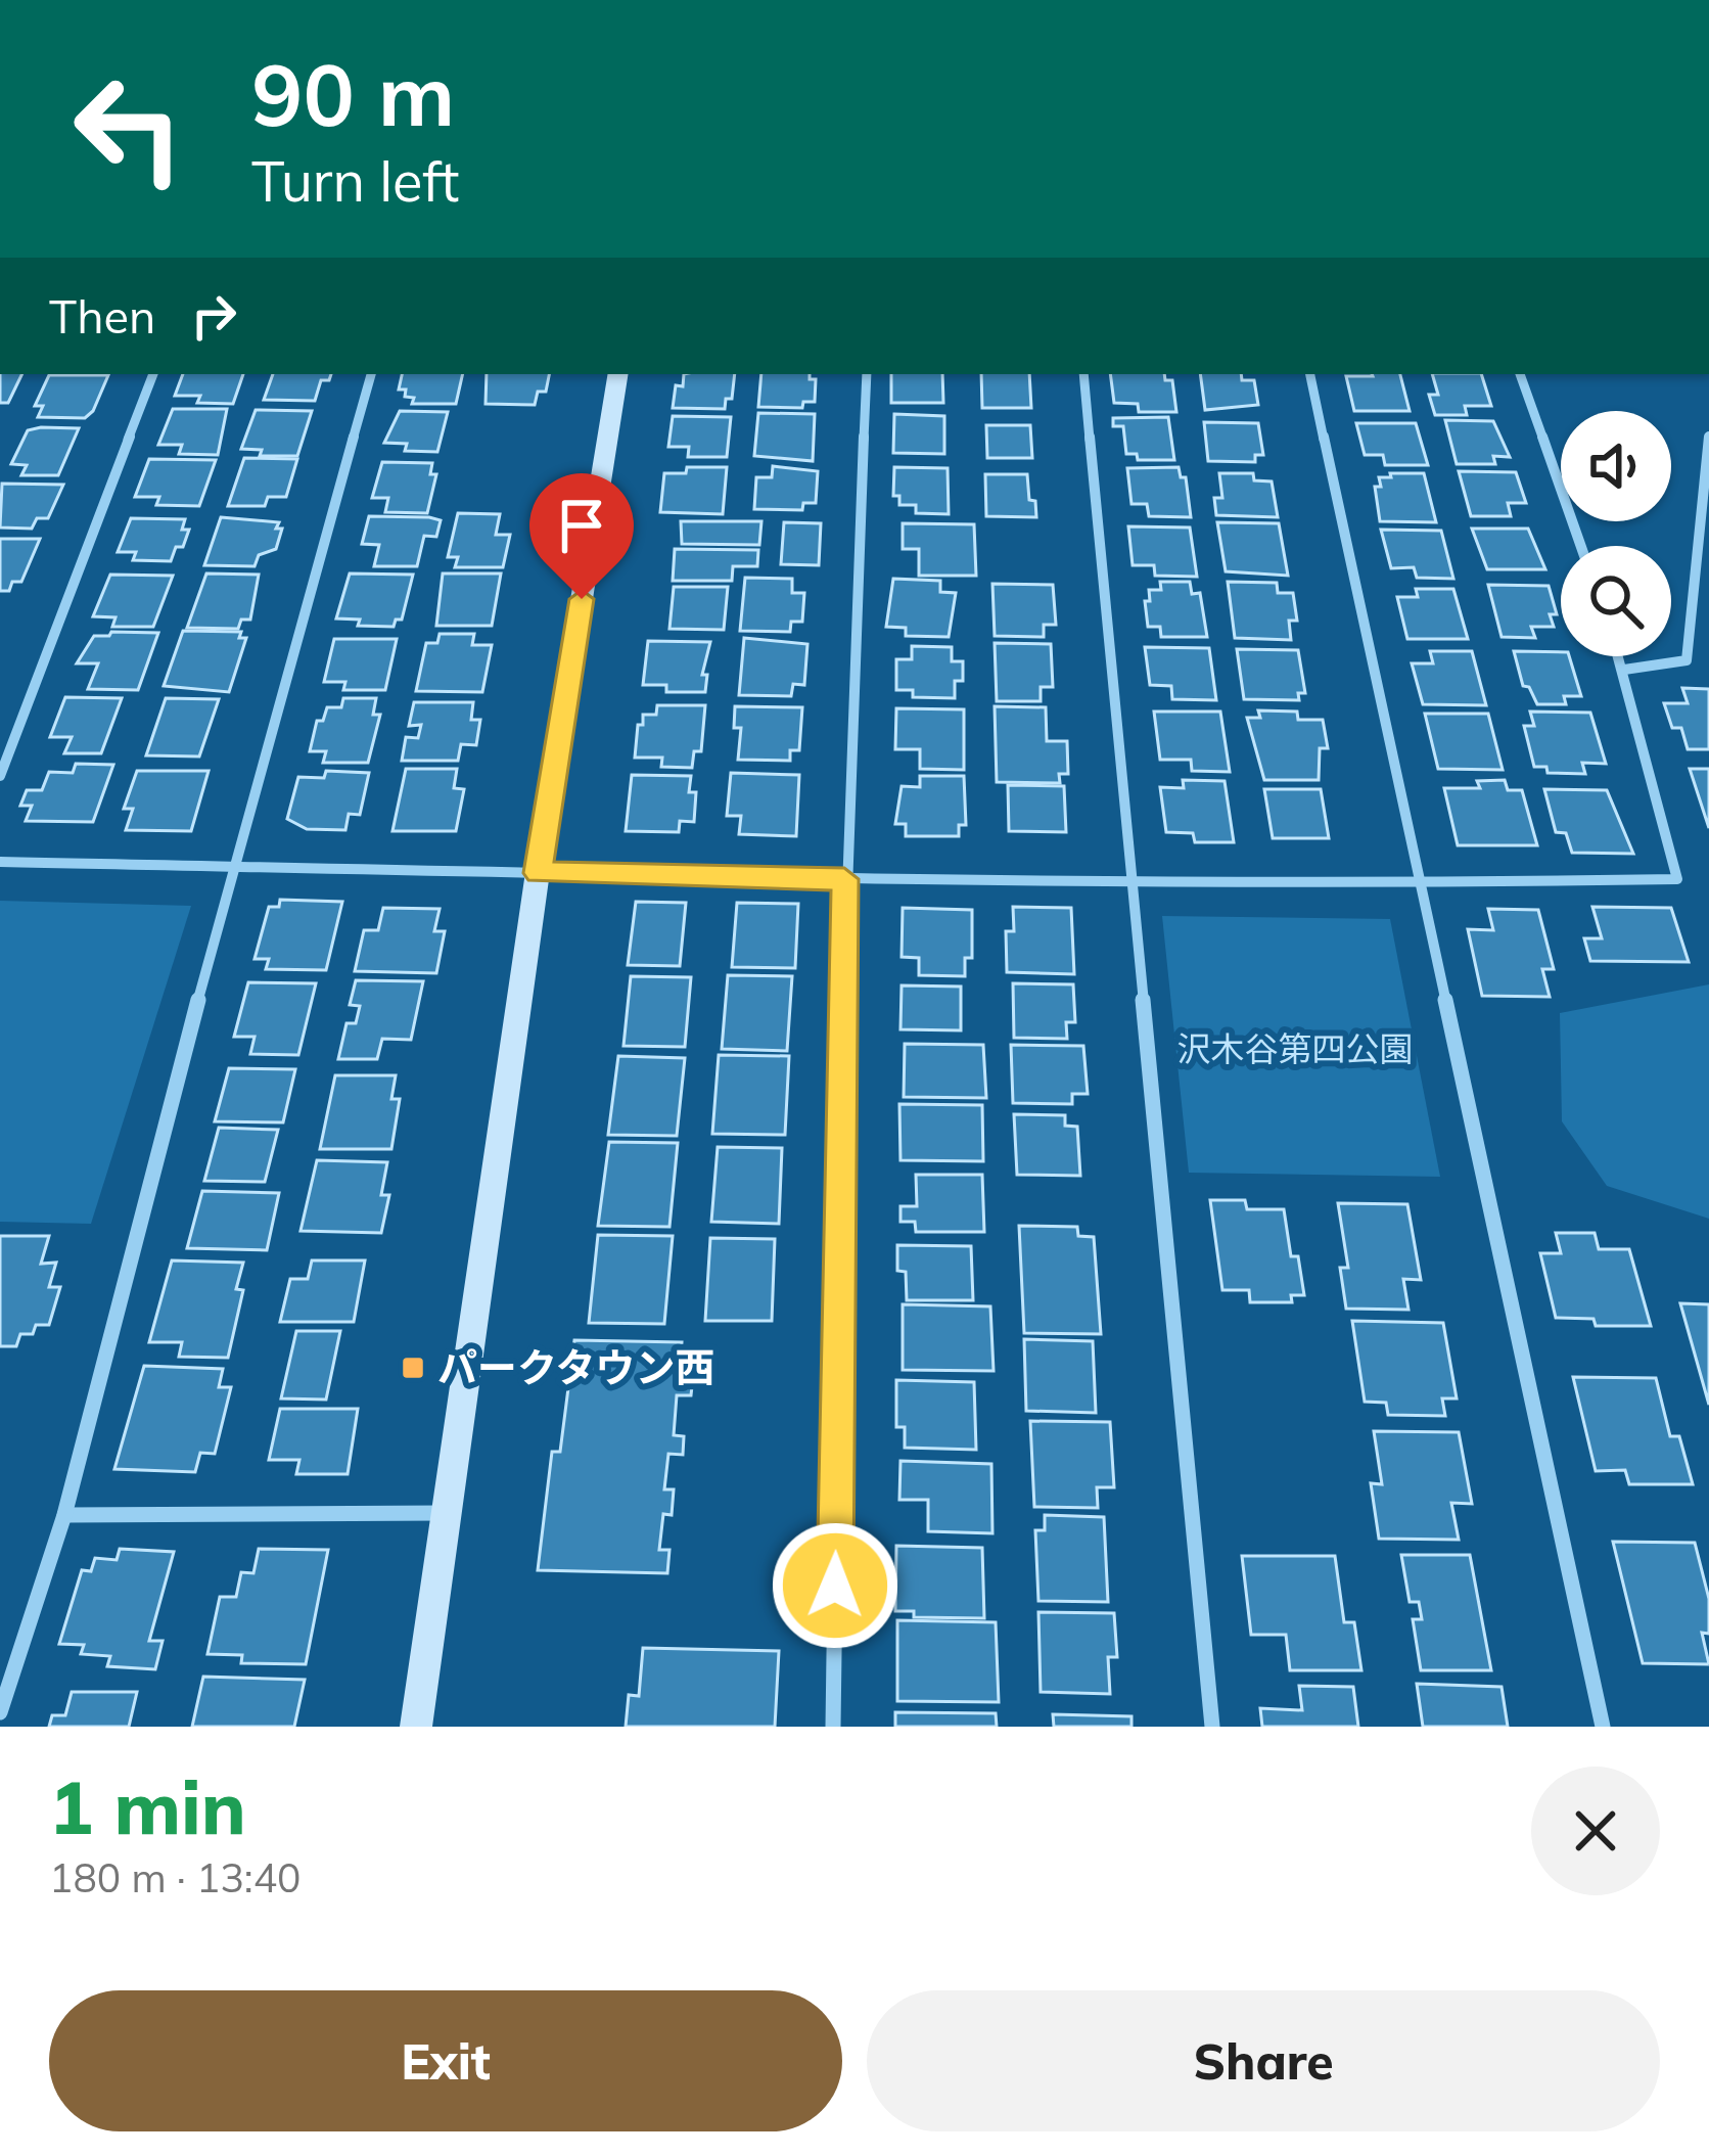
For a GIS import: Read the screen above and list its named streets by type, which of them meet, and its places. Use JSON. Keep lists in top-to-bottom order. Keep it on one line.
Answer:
{"parks":["沢木谷第四公園"],"places":{"transit":["パークタウン西"]},"page":{"turn":["90 m","Turn left"],"then":"Then","heading":["1 min","180 m · 13:40"],"buttons":["Exit","Share"]}}
